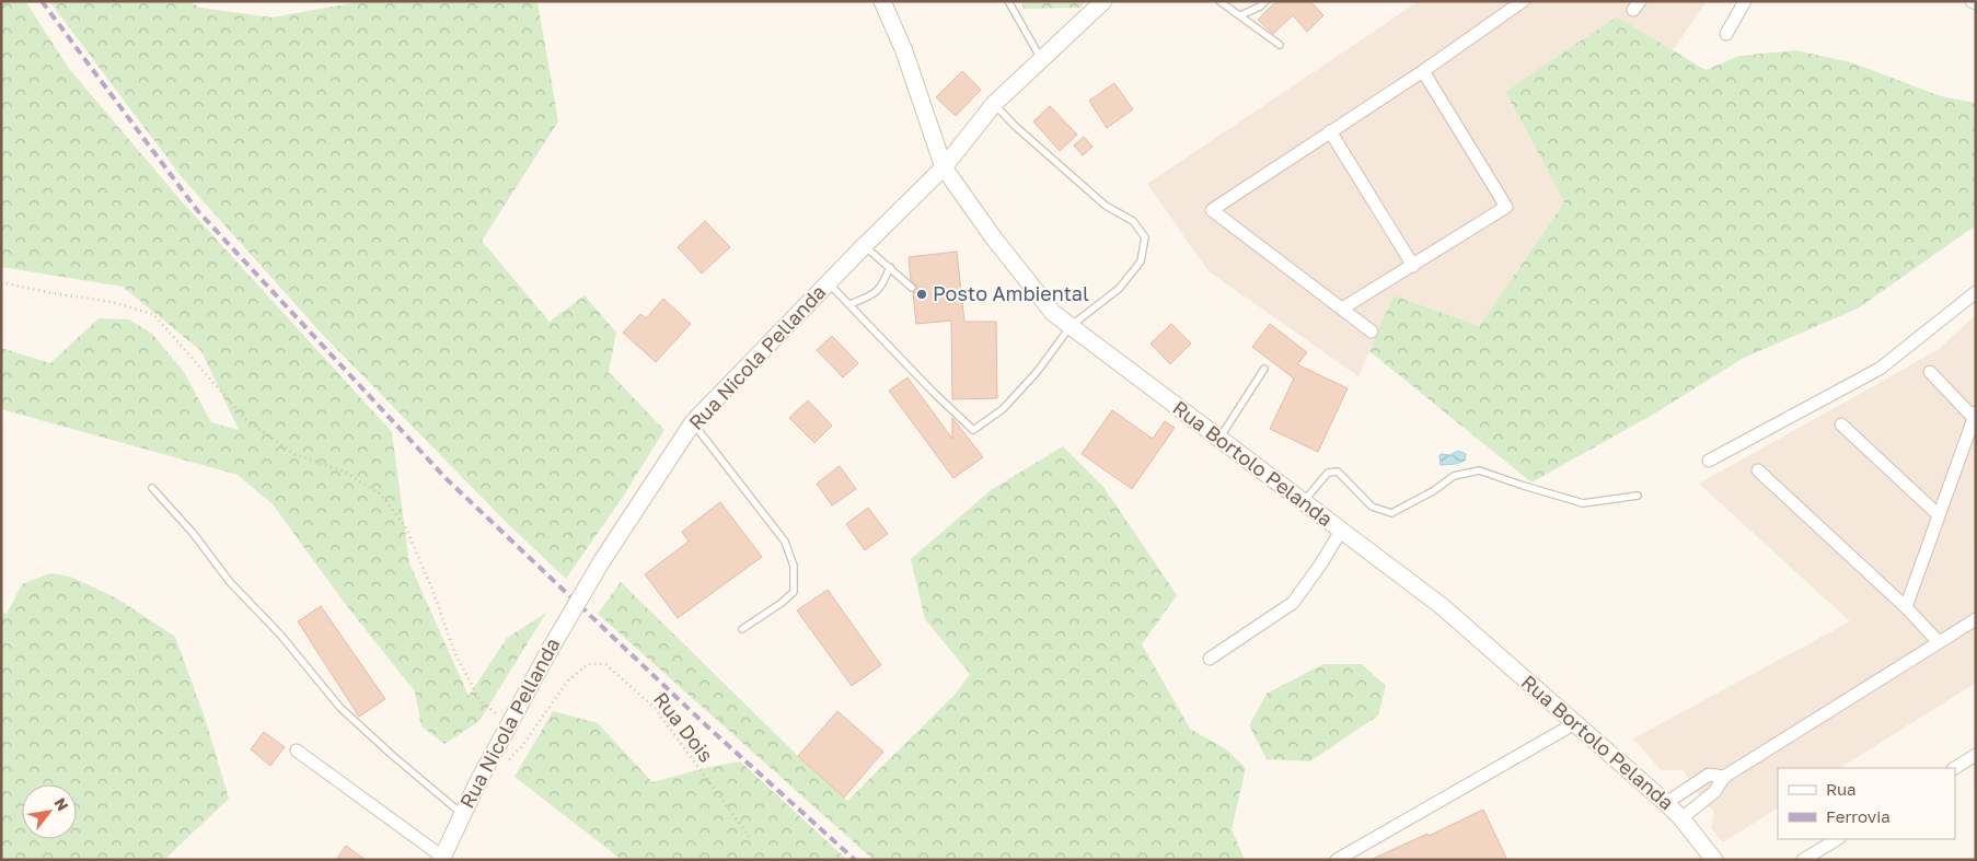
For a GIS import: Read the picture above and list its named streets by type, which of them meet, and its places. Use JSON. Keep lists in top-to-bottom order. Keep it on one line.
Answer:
{"streets":{"street":["Rua Nicola Pellanda","Rua Bortolo Pelanda"],"path":["Rua Dois"]},"crossings":[["Rua Nicola Pellanda","Rua Bortolo Pelanda"]],"places":["Posto Ambiental"],"legend":["Rua","Ferrovia"],"north":"top right"}
